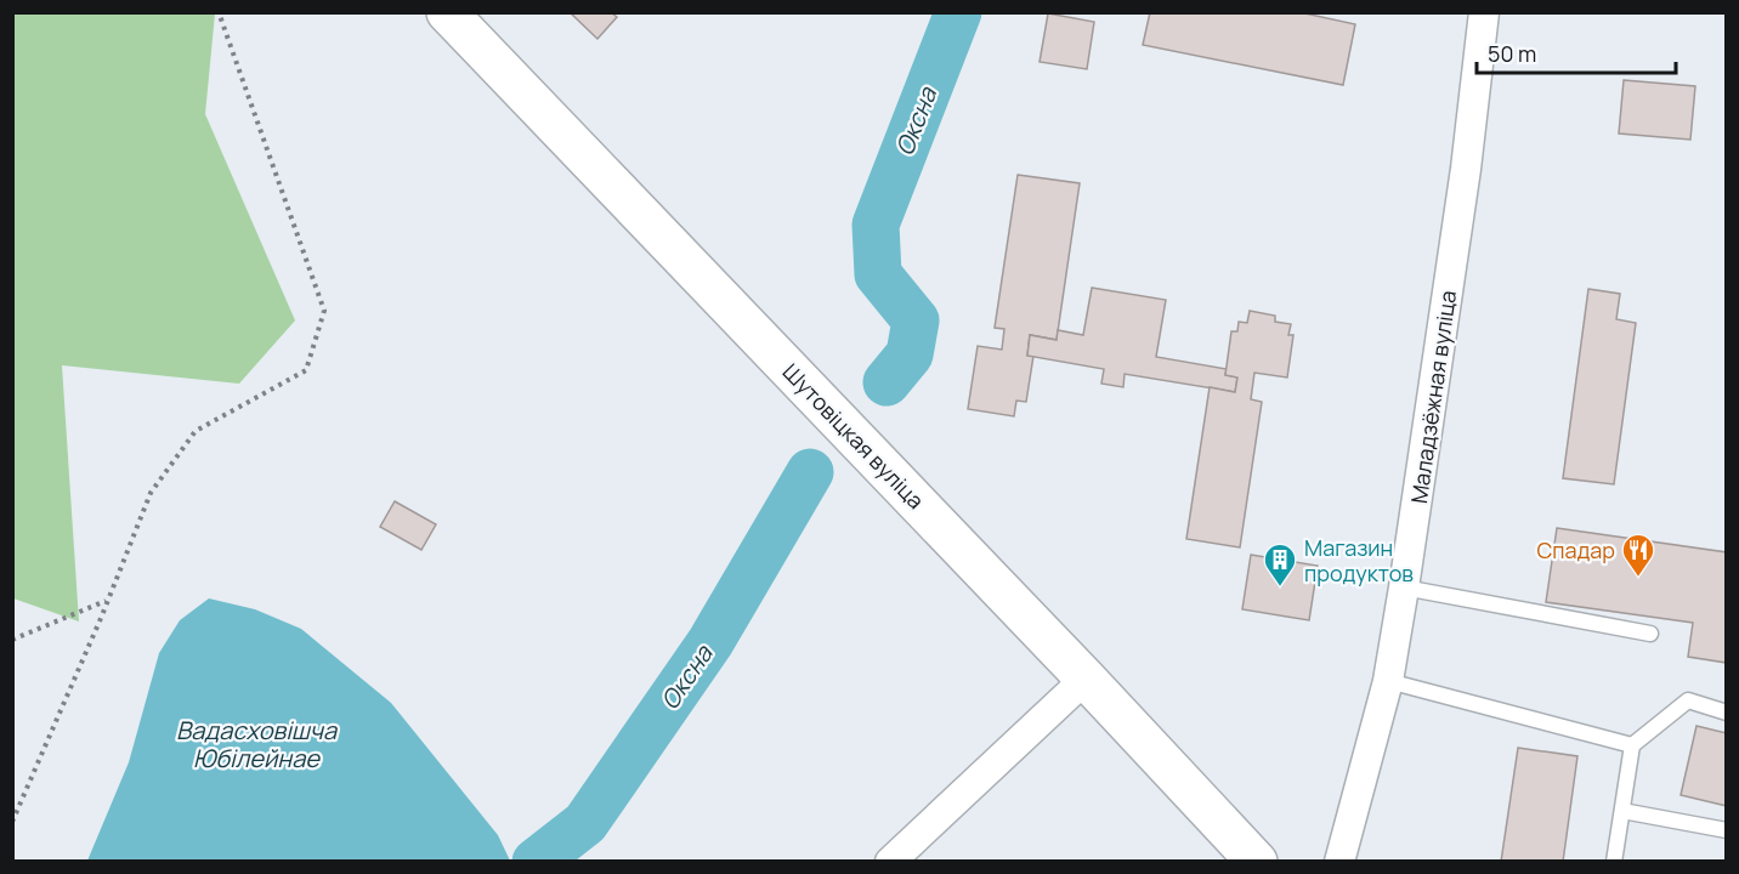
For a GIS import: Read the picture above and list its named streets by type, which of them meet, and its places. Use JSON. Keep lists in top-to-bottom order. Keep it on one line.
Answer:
{"streets":{"main road":["Шутовіцкая вуліца"],"street":["Маладзёжная вуліца"]},"water":["Оксна","Вадасховішча Юбілейнае"],"places":{"restaurant":["Спадар"],"building":["Магазин продуктов"]},"scale_bar":"50 m"}
